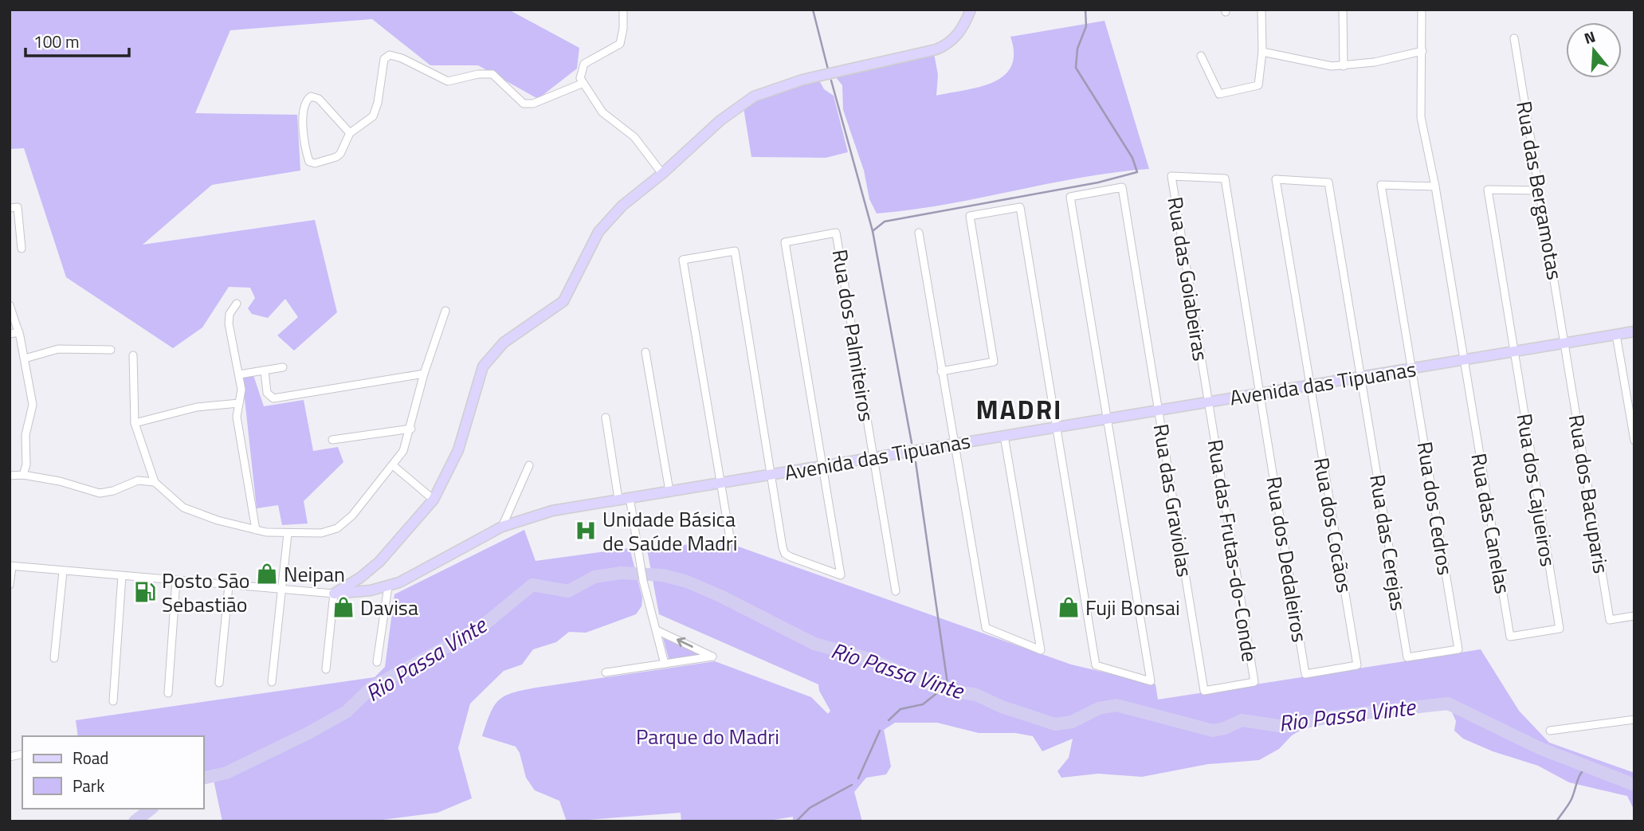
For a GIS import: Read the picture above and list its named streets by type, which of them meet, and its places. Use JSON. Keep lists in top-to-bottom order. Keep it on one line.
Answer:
{"streets":{"main road":["Avenida das Tipuanas"],"street":["Rua das Bergamotas","Rua das Goiabeiras","Rua dos Palmiteiros","Rua dos Cajueiros","Rua dos Bacuparis","Rua das Graviolas","Rua dos Cedros","Rua das Canelas","Rua dos Cocãos","Rua das Cerejas","Rua das Frutas-do-Conde","Rua dos Dedaleiros"]},"crossings":[["Rua das Bergamotas","Avenida das Tipuanas"],["Rua das Bergamotas","Rua dos Cajueiros"],["Rua das Bergamotas","Rua dos Bacuparis"],["Rua das Goiabeiras","Avenida das Tipuanas"],["Rua das Goiabeiras","Rua das Frutas-do-Conde"],["Rua das Goiabeiras","Rua dos Dedaleiros"],["Rua dos Palmiteiros","Avenida das Tipuanas"],["Avenida das Tipuanas","Rua dos Cajueiros"],["Avenida das Tipuanas","Rua dos Bacuparis"],["Avenida das Tipuanas","Rua das Graviolas"],["Avenida das Tipuanas","Rua dos Cedros"],["Avenida das Tipuanas","Rua das Canelas"],["Avenida das Tipuanas","Rua dos Cocãos"],["Avenida das Tipuanas","Rua das Cerejas"],["Avenida das Tipuanas","Rua das Frutas-do-Conde"],["Avenida das Tipuanas","Rua dos Dedaleiros"],["Rua dos Cajueiros","Rua das Canelas"],["Rua das Graviolas","Rua das Frutas-do-Conde"],["Rua dos Cedros","Rua das Cerejas"],["Rua dos Cocãos","Rua das Cerejas"],["Rua dos Cocãos","Rua dos Dedaleiros"]],"districts":["MADRI"],"water":["Rio Passa Vinte"],"parks":["Parque do Madri"],"places":{"hospital":["Unidade Básica de Saúde Madri"],"shop":["Neipan","Davisa","Fuji Bonsai"],"fuel station":["Posto São Sebastião"]},"legend":["Road","Park"],"scale_bar":"100 m","north":"top"}
